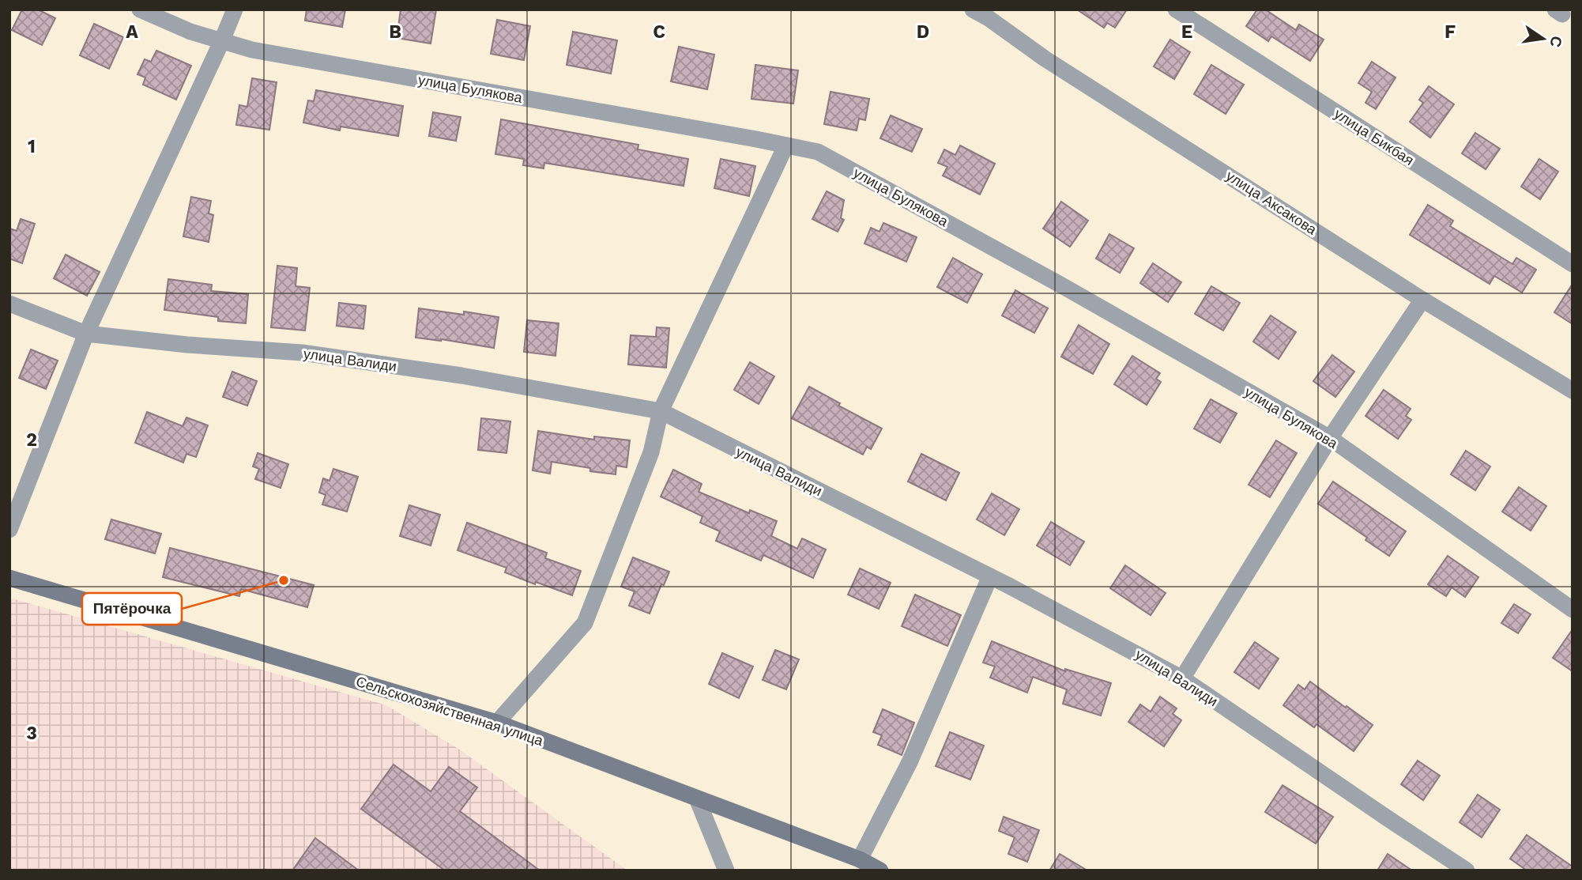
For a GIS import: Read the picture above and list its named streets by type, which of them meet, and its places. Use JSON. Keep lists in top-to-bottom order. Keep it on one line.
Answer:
{"streets":{"main road":["Сельскохозяйственная улица"],"street":["улица Булякова","улица Бикбая","улица Аксакова","улица Валиди"]},"places":["Пятёрочка"],"north":"right","grid":{"columns":["A","B","C","D","E","F"],"rows":["1","2","3"]}}
